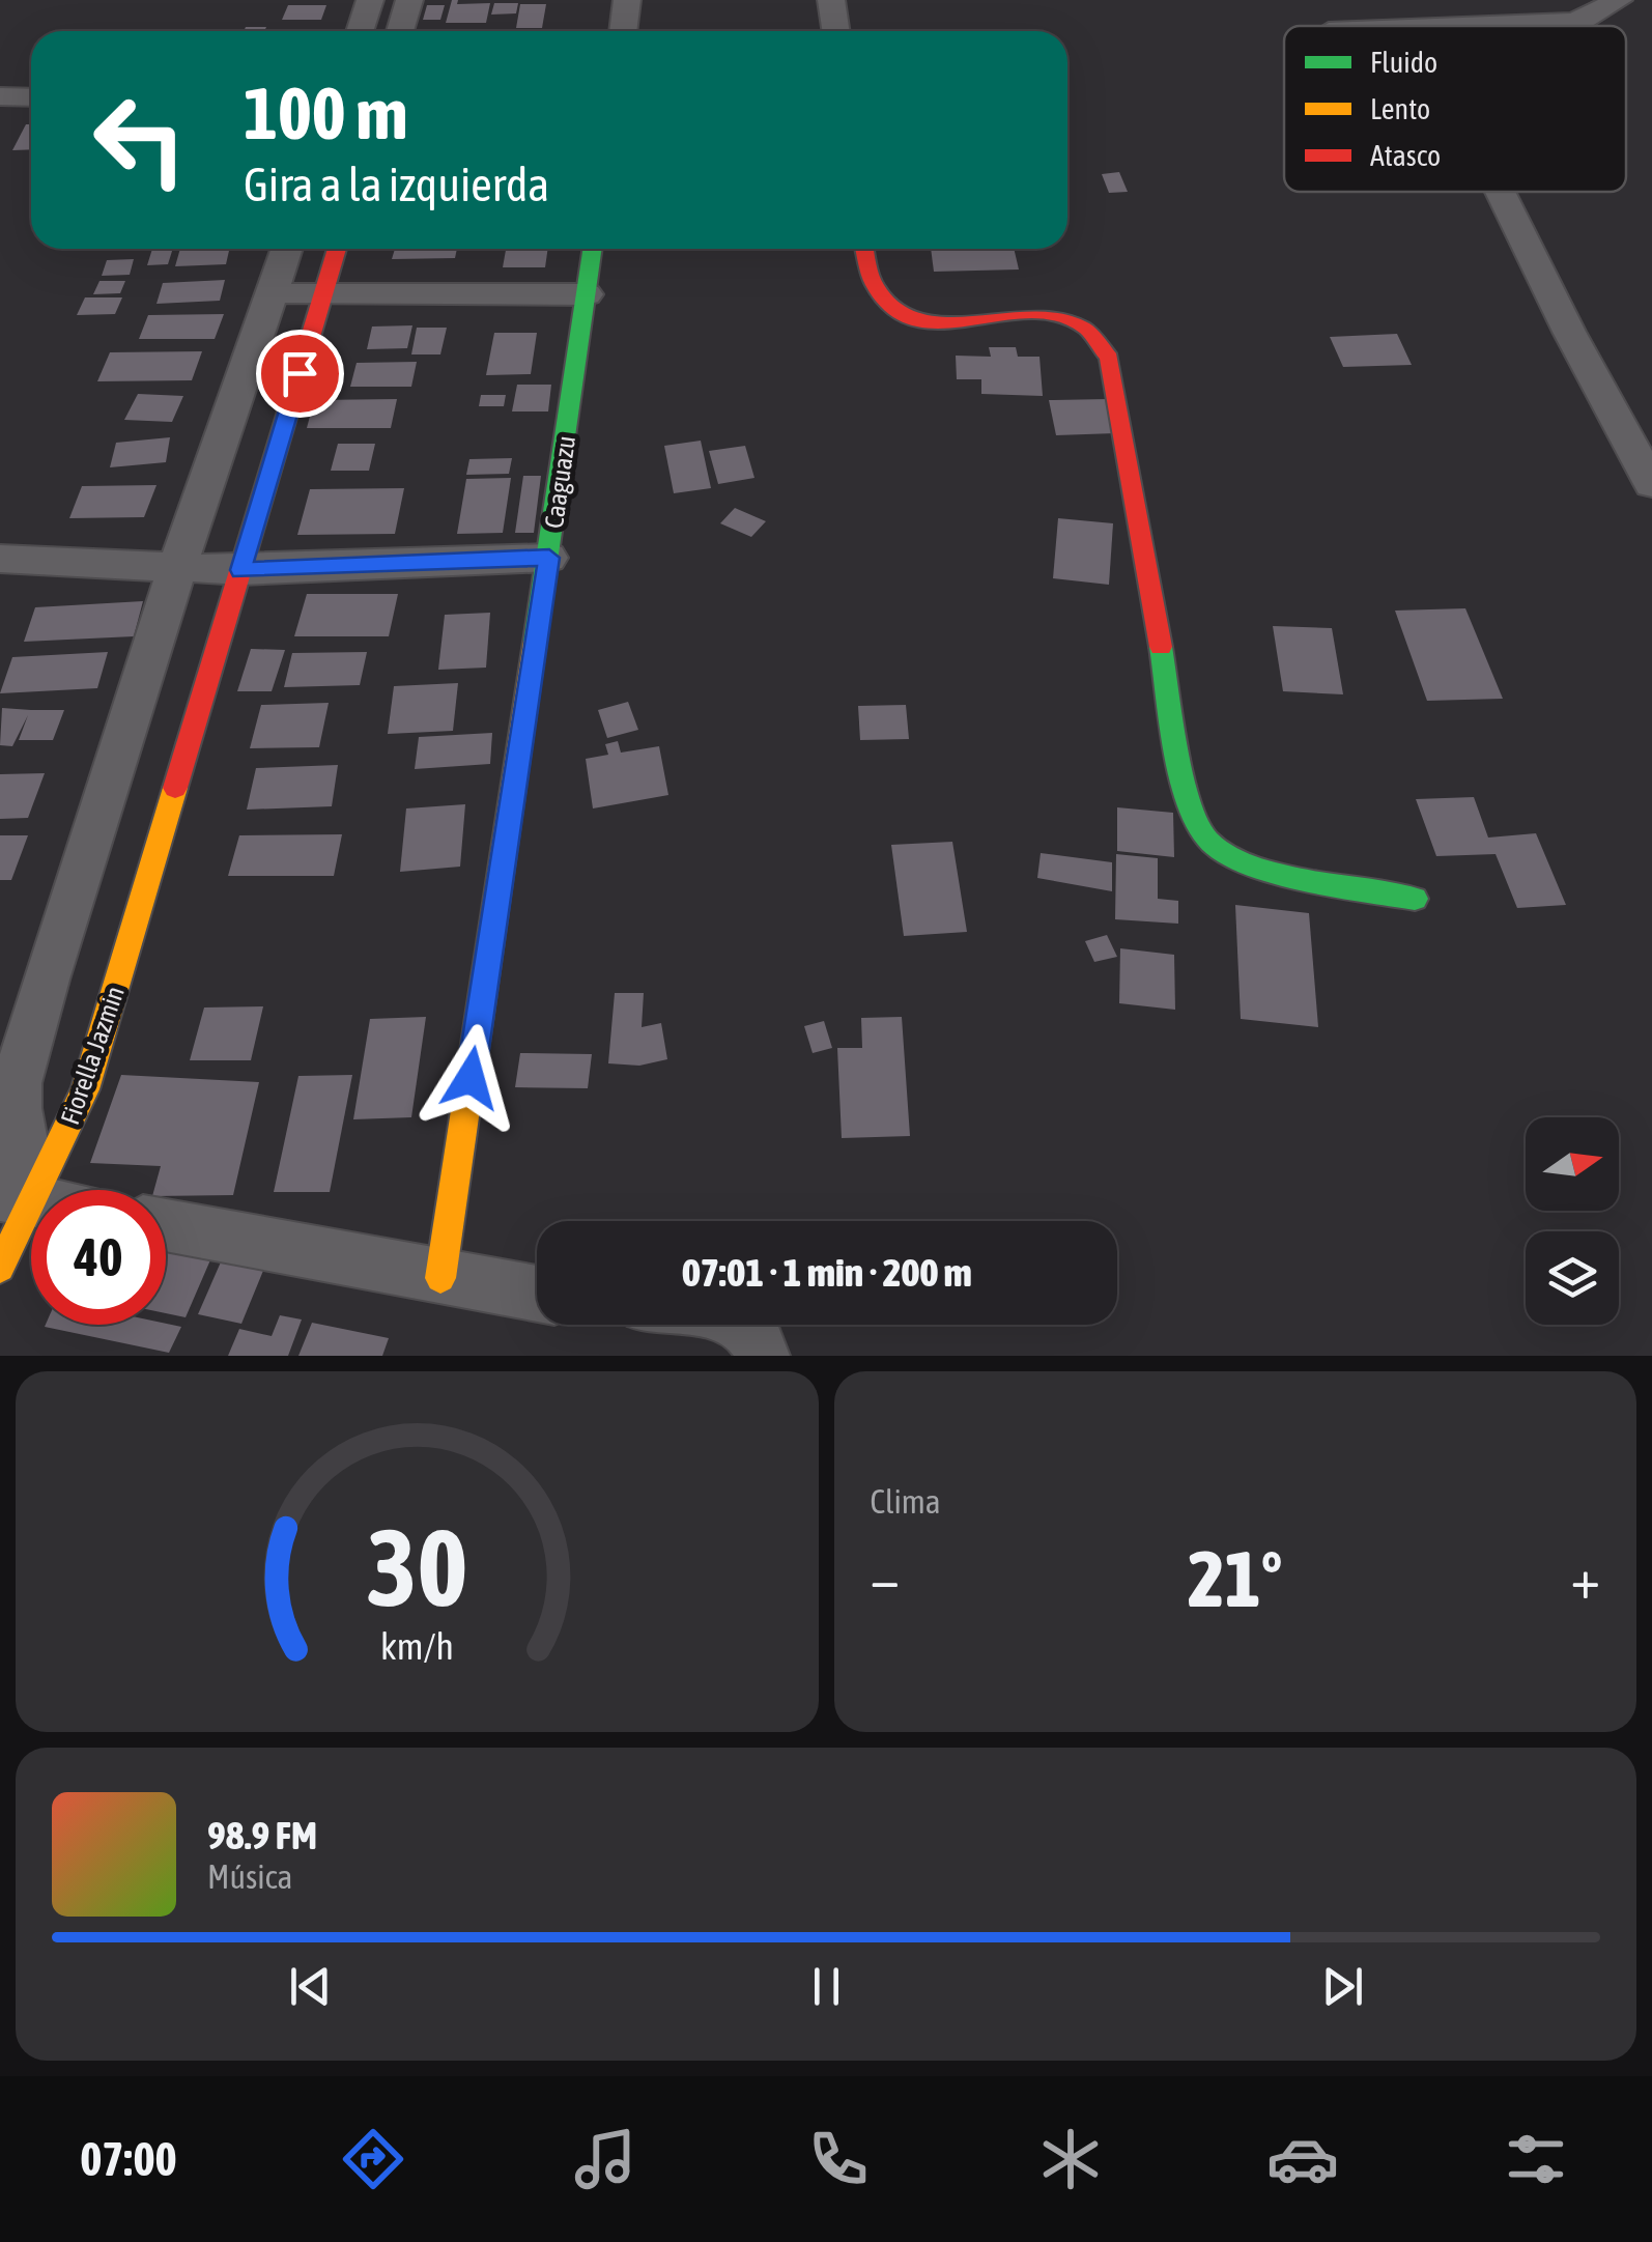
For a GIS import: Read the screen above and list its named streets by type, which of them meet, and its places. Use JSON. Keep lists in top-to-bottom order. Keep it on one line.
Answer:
{"streets":{"street":["Caaguazu","Fiorella Jazmin"]},"legend":["Fluido","Lento","Atasco"],"north":"right","page":{"turn":["100 m","Gira a la izquierda"],"limit":"40","trip":"07:01 · 1 min · 200 m","tile":"Clima","heat":["−","21°","+"],"song":["98.9 FM","Música"],"tabs":"07:00","gauge":["30","km/h"]}}
